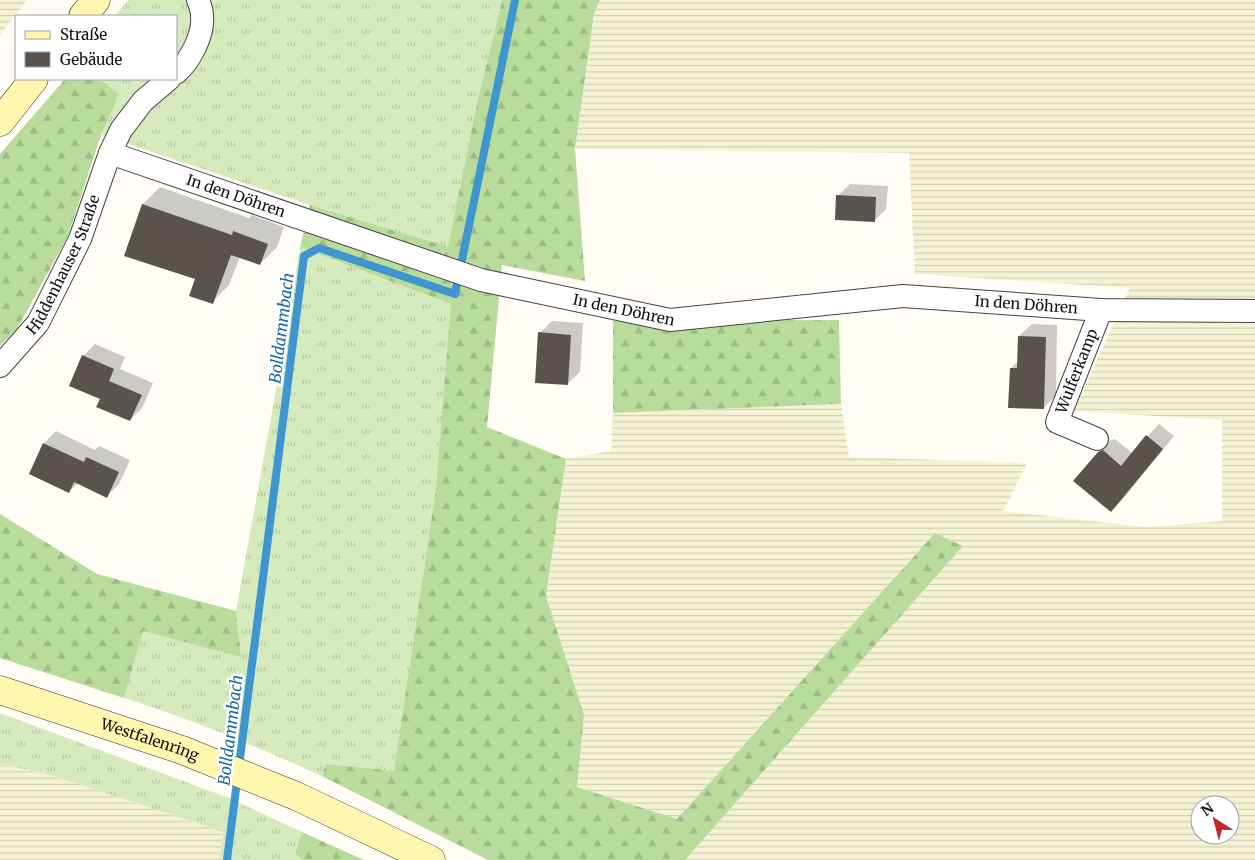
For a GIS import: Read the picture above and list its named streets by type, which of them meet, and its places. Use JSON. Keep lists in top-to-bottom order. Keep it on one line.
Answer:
{"streets":{"main road":["Westfalenring"],"street":["In den Döhren","Hiddenhauser Straße","Wulferkamp"]},"crossings":[["In den Döhren","Hiddenhauser Straße"],["In den Döhren","Wulferkamp"]],"water":["Bolldammbach"],"legend":["Straße","Gebäude"],"north":"top left"}
